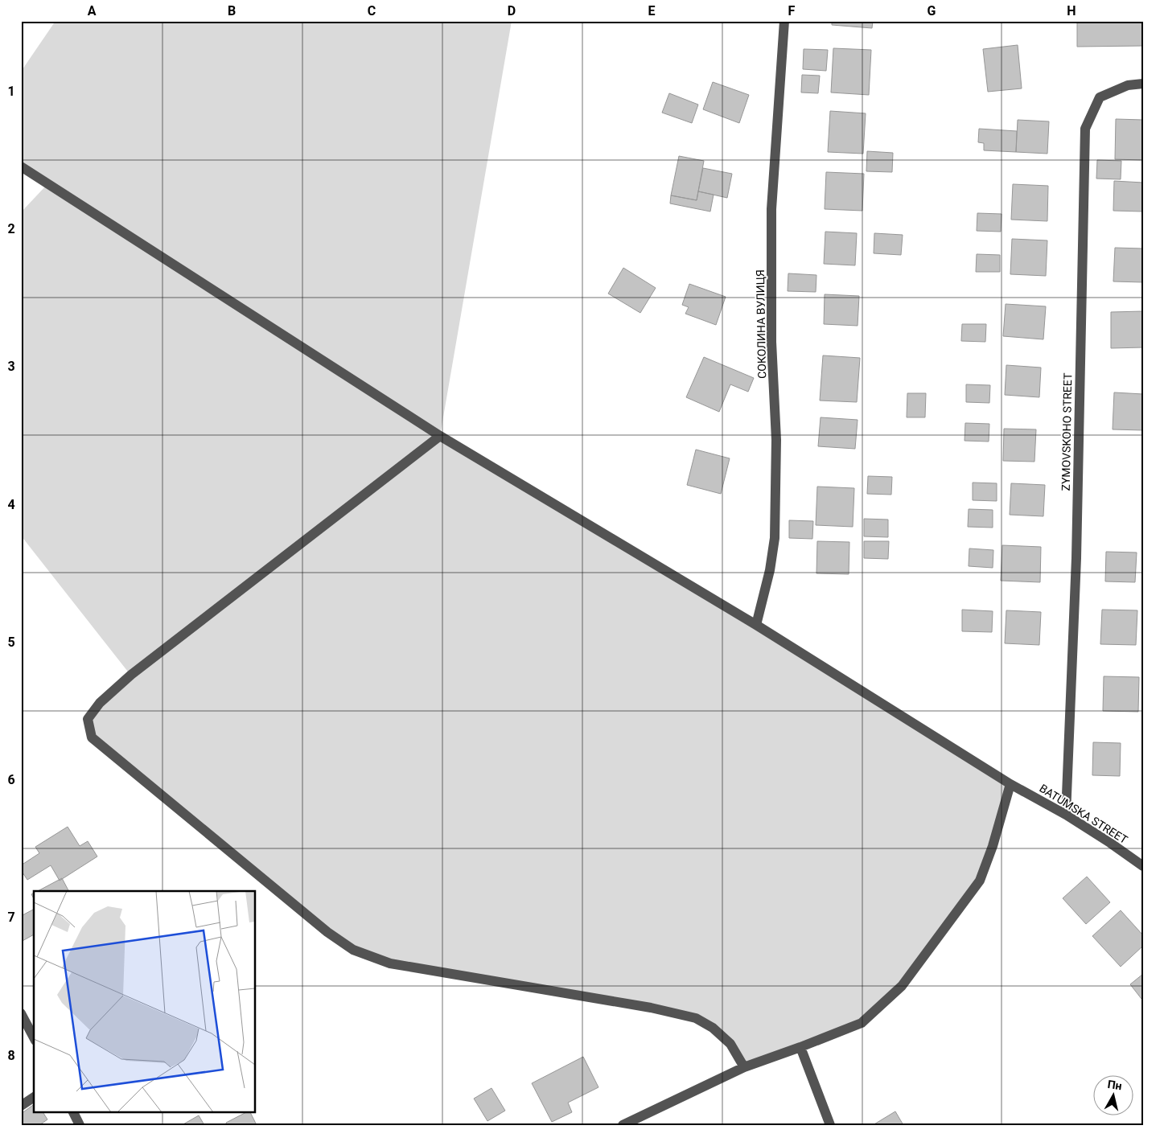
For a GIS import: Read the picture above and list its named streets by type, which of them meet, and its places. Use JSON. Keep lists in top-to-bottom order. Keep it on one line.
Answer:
{"streets":{"street":["СОКОЛИНА ВУЛИЦЯ","ZYMOVSKOHO STREET","BATUMSKA STREET"]},"crossings":[["СОКОЛИНА ВУЛИЦЯ","BATUMSKA STREET"],["ZYMOVSKOHO STREET","BATUMSKA STREET"]],"north":"top","grid":{"columns":["A","B","C","D","E","F","G","H"],"rows":["1","2","3","4","5","6","7","8"]}}
